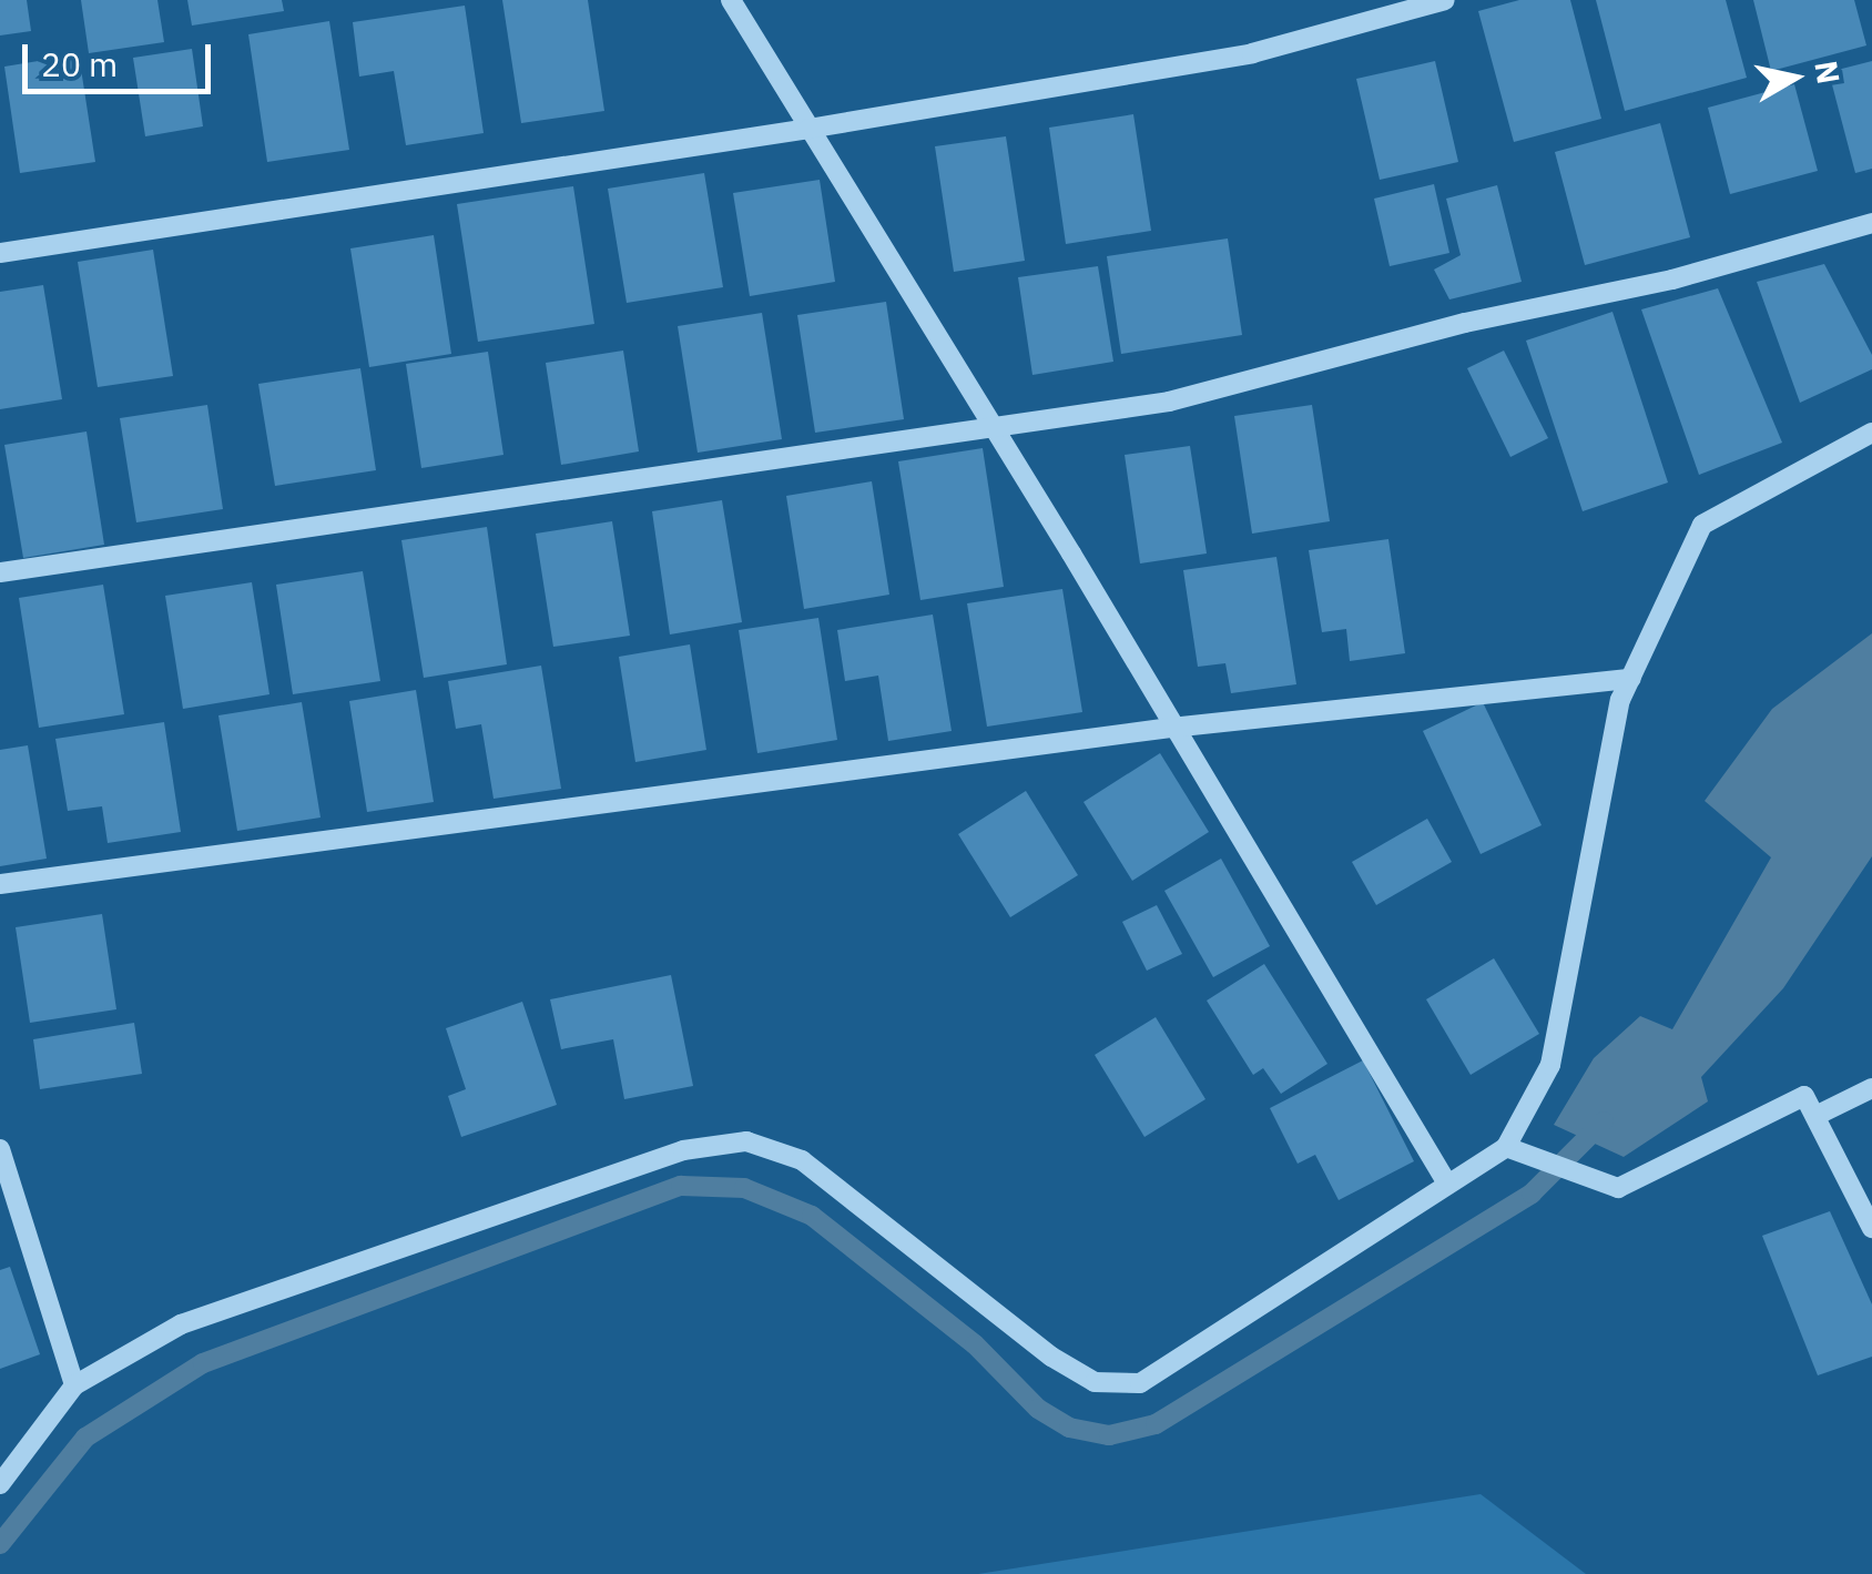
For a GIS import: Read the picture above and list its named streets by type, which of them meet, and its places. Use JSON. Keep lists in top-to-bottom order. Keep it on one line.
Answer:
{"scale_bar":"20 m","north":"right"}
